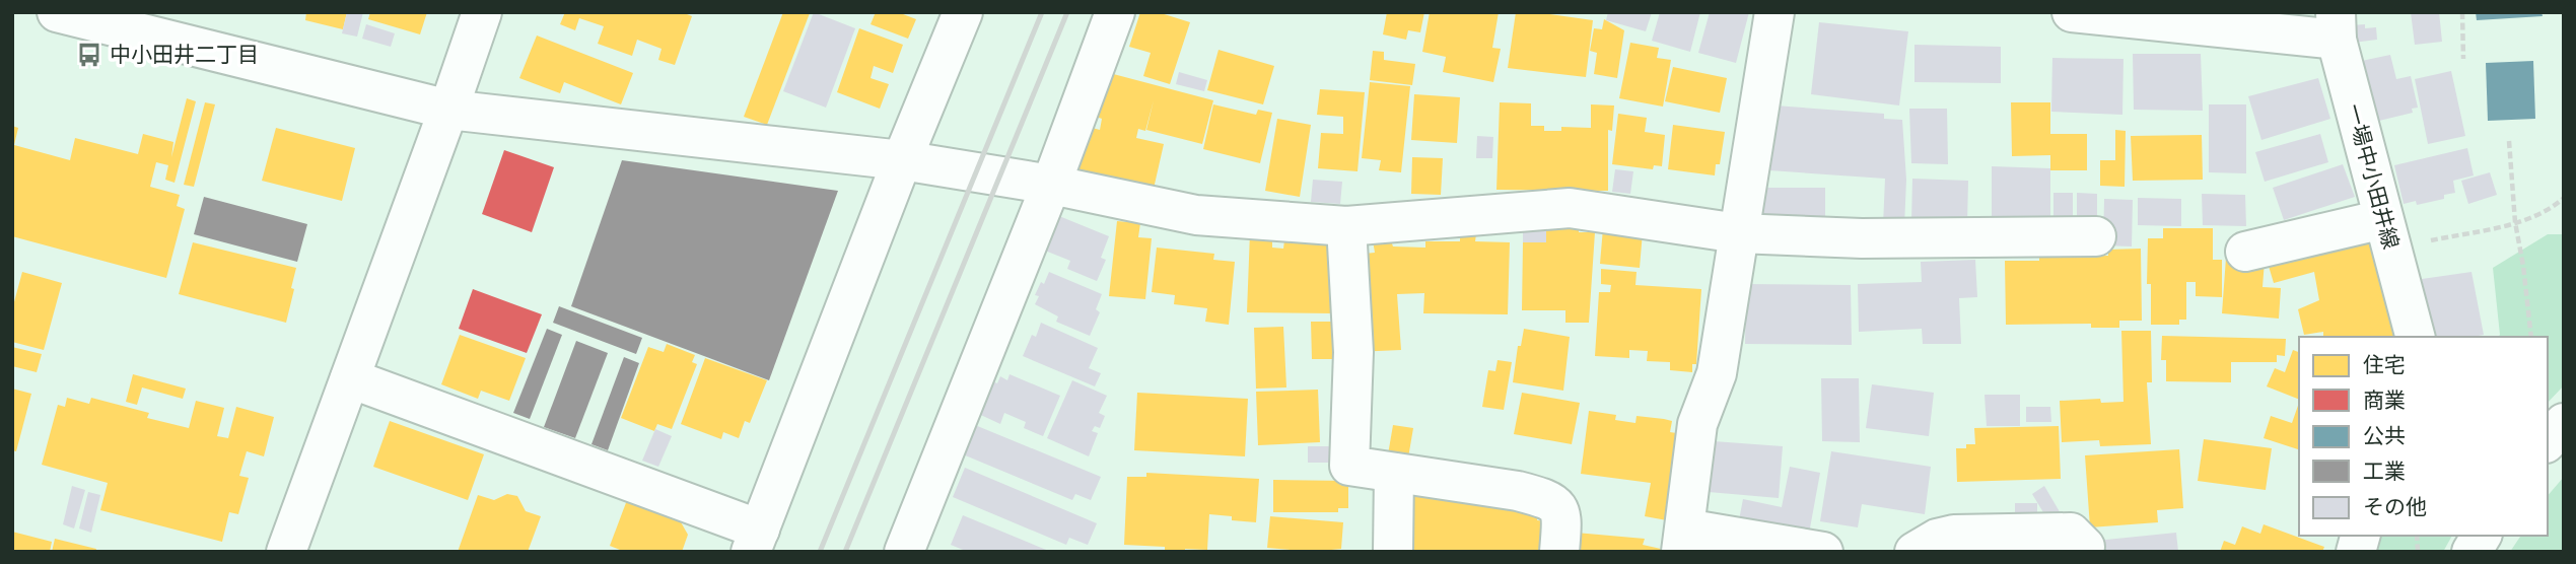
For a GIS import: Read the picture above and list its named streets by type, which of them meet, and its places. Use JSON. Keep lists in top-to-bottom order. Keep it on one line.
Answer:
{"streets":{"street":["一場中小田井線"]},"places":{"bus stop":["中小田井二丁目"]},"legend":["住宅","商業","公共","工業","その他"]}
